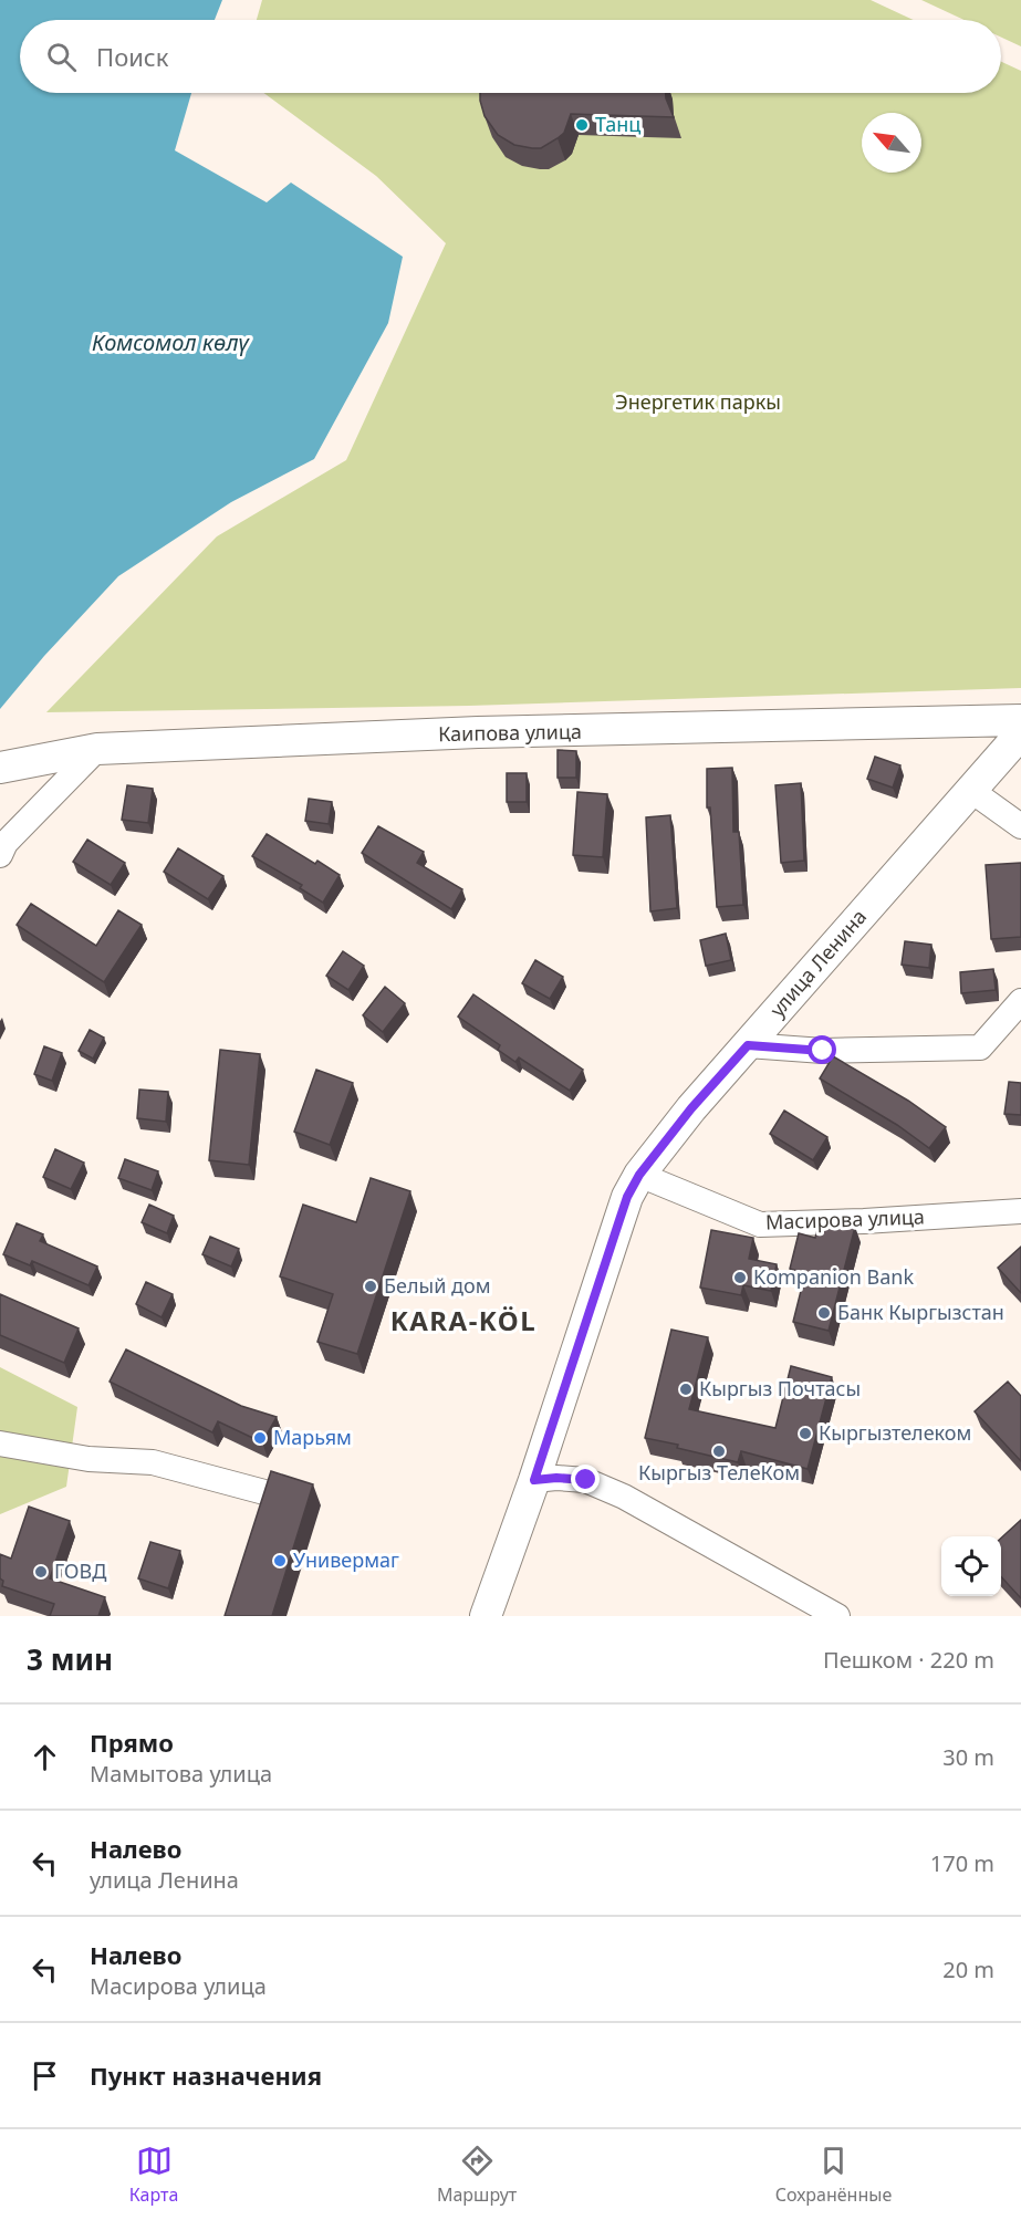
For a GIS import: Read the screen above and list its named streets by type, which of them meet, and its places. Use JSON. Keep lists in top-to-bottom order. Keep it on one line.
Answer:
{"streets":{"main road":["Каипова улица","улица Ленина"],"street":["Масирова улица"]},"crossings":[["улица Ленина","Масирова улица"]],"districts":["KARA-KÖL"],"water":["Комсомол көлү"],"parks":["Энергетик паркы"],"places":["Танц","Kompanion Bank","Белый дом","Банк Кыргызстан","Кыргыз Почтасы","Кыргызтелеком","Марьям","Кыргыз ТелеКом","Универмаг","ГОВД"],"north":"top left","page":{"search":"Поиск","heading":["3 мин","Пешком · 220 m"],"list":[["Прямо","Мамытова улица","30 m"],["Налево","улица Ленина","170 m"],["Налево","Масирова улица","20 m"],"Пункт назначения"],"nav":["Карта","Маршрут","Сохранённые"]}}
